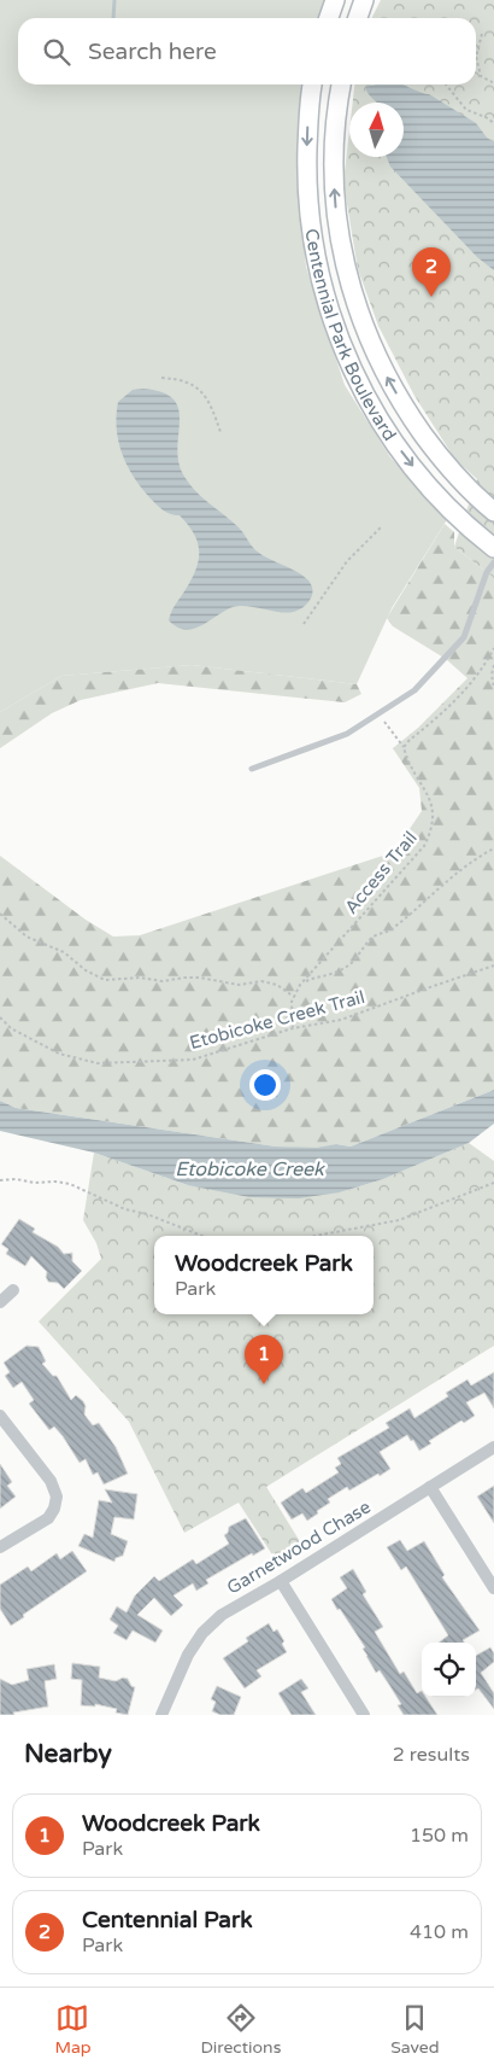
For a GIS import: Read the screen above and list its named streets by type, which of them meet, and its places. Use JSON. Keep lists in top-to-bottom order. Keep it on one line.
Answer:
{"streets":{"street":["Centennial Park Boulevard","Garnetwood Chase"],"path":["Access Trail","Etobicoke Creek Trail"]},"water":["Etobicoke Creek"],"north":"top","page":{"search":"Search here","pins":["2","1"],"popup":["Woodcreek Park","Park"],"heading":["Nearby","2 results"],"list":[{"mark":"1","name":"Woodcreek Park","note":"Park","value":"150 m"},{"mark":"2","name":"Centennial Park","note":"Park","value":"410 m"}],"nav":["Map","Directions","Saved"]}}
